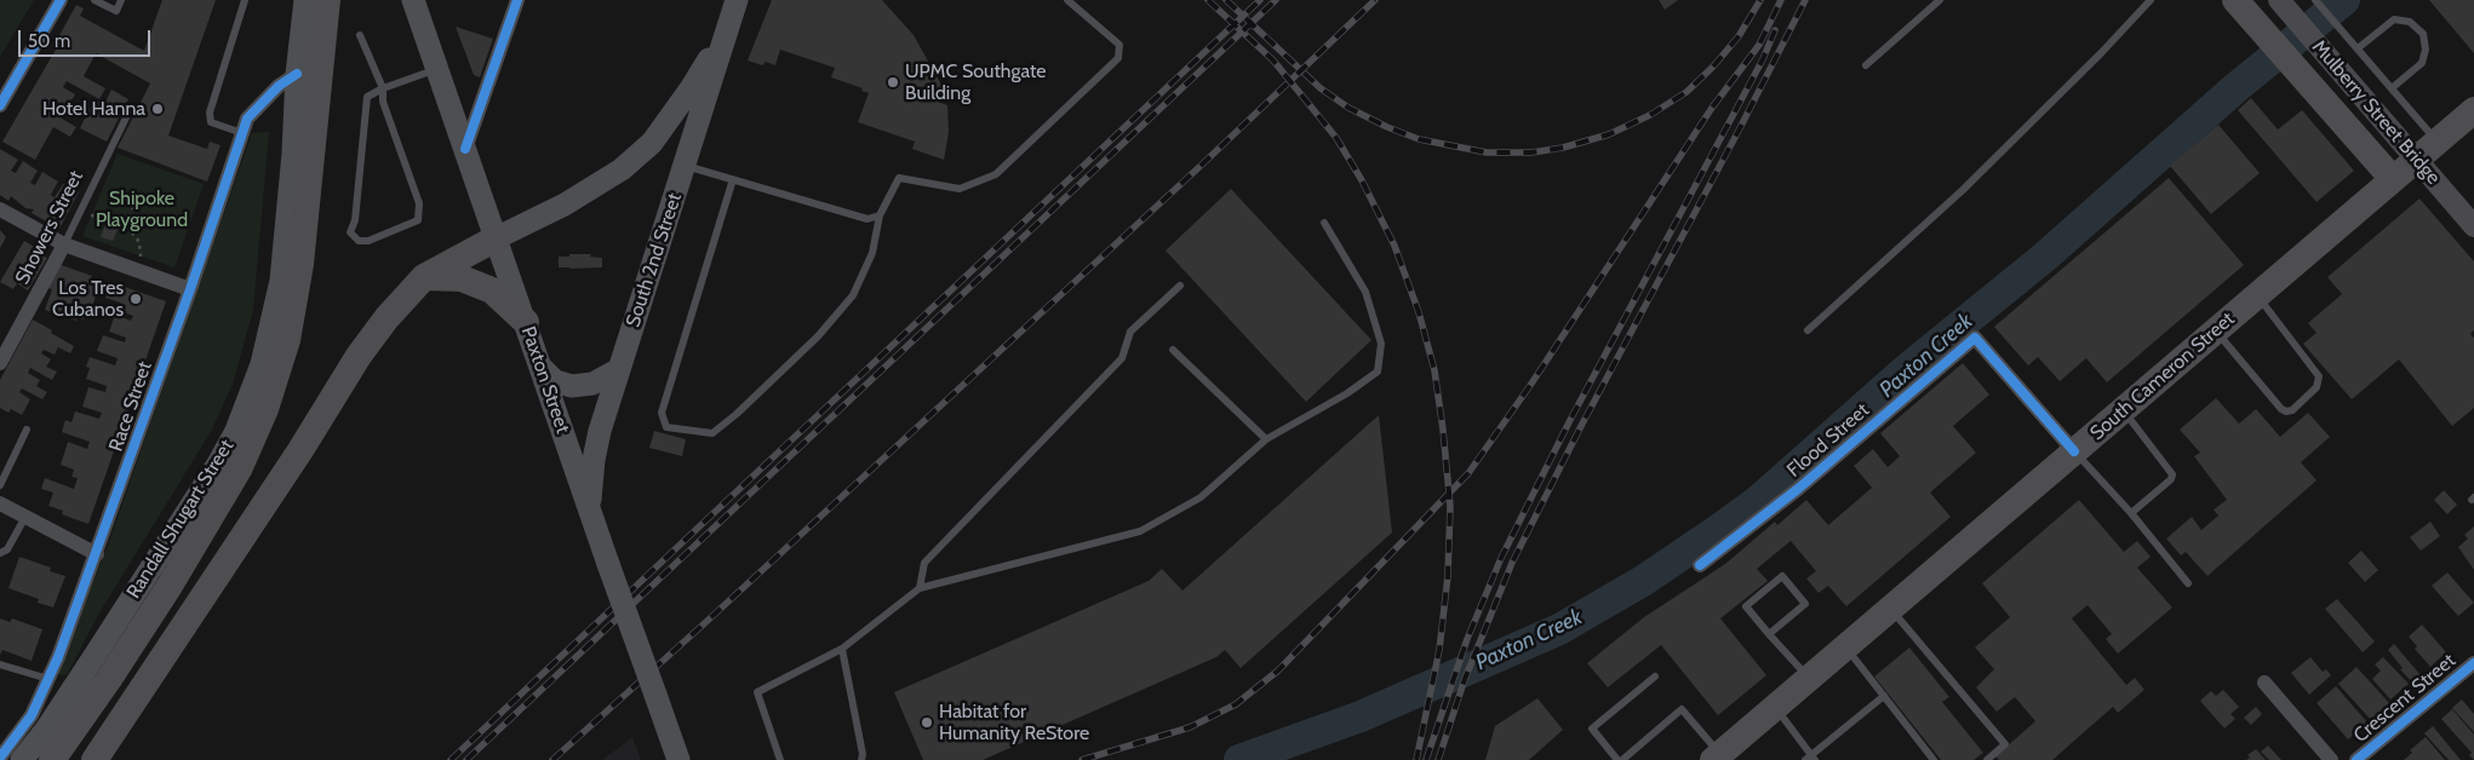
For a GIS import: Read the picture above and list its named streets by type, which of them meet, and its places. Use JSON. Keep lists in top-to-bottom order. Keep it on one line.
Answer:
{"streets":{"highway":["South Cameron Street"],"main road":["Mulberry Street Bridge","South 2nd Street","Paxton Street","Randall Shugart Street"],"street":["Showers Street","Race Street","Flood Street","Crescent Street"]},"crossings":[["South 2nd Street","Paxton Street"],["South Cameron Street","Flood Street"],["Race Street","Randall Shugart Street"]],"water":["Paxton Creek"],"parks":["Shipoke Playground"],"places":["UPMC Southgate Building","Hotel Hanna","Los Tres Cubanos","Habitat for Humanity ReStore"],"scale_bar":"50 m"}
